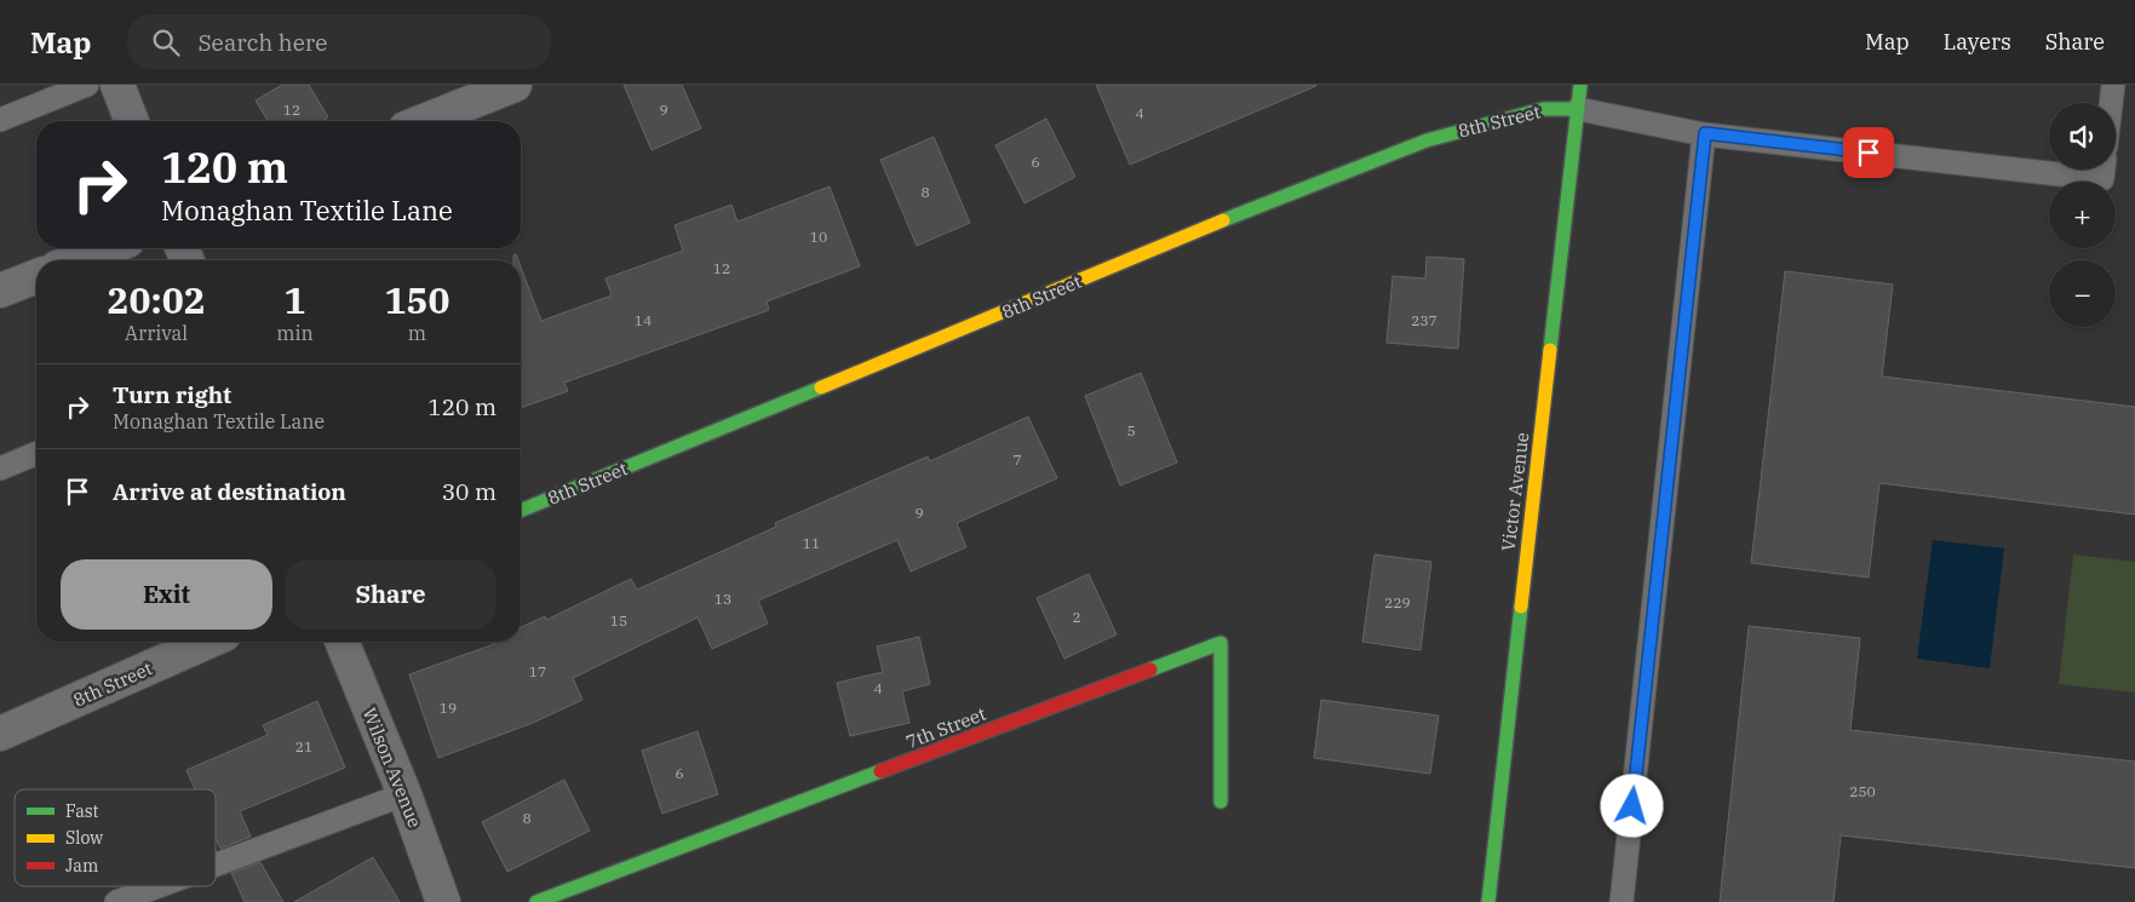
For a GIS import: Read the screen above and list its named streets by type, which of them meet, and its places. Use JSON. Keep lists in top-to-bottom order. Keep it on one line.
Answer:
{"streets":{"street":["8th Street","Victor Avenue","7th Street","Wilson Avenue"]},"crossings":[["8th Street","Victor Avenue"]],"house_numbers":["12","9","4","6","8","10","12","14","237","5","7","9","11","13","229","2","15","17","4","19","21","6","250","8"],"legend":["Fast","Slow","Jam"],"page":{"header":"Map","search":"Search here","nav":["Map","Layers","Share"],"map_buttons":["+","−"],"turn":["120 m","Monaghan Textile Lane"],"eta":["20:02","Arrival","1","min","150","m"],"list":[{"name":"Turn right","note":"Monaghan Textile Lane","value":"120 m"},{"name":"Arrive at destination","value":"30 m"}],"buttons":["Exit","Share"]}}
